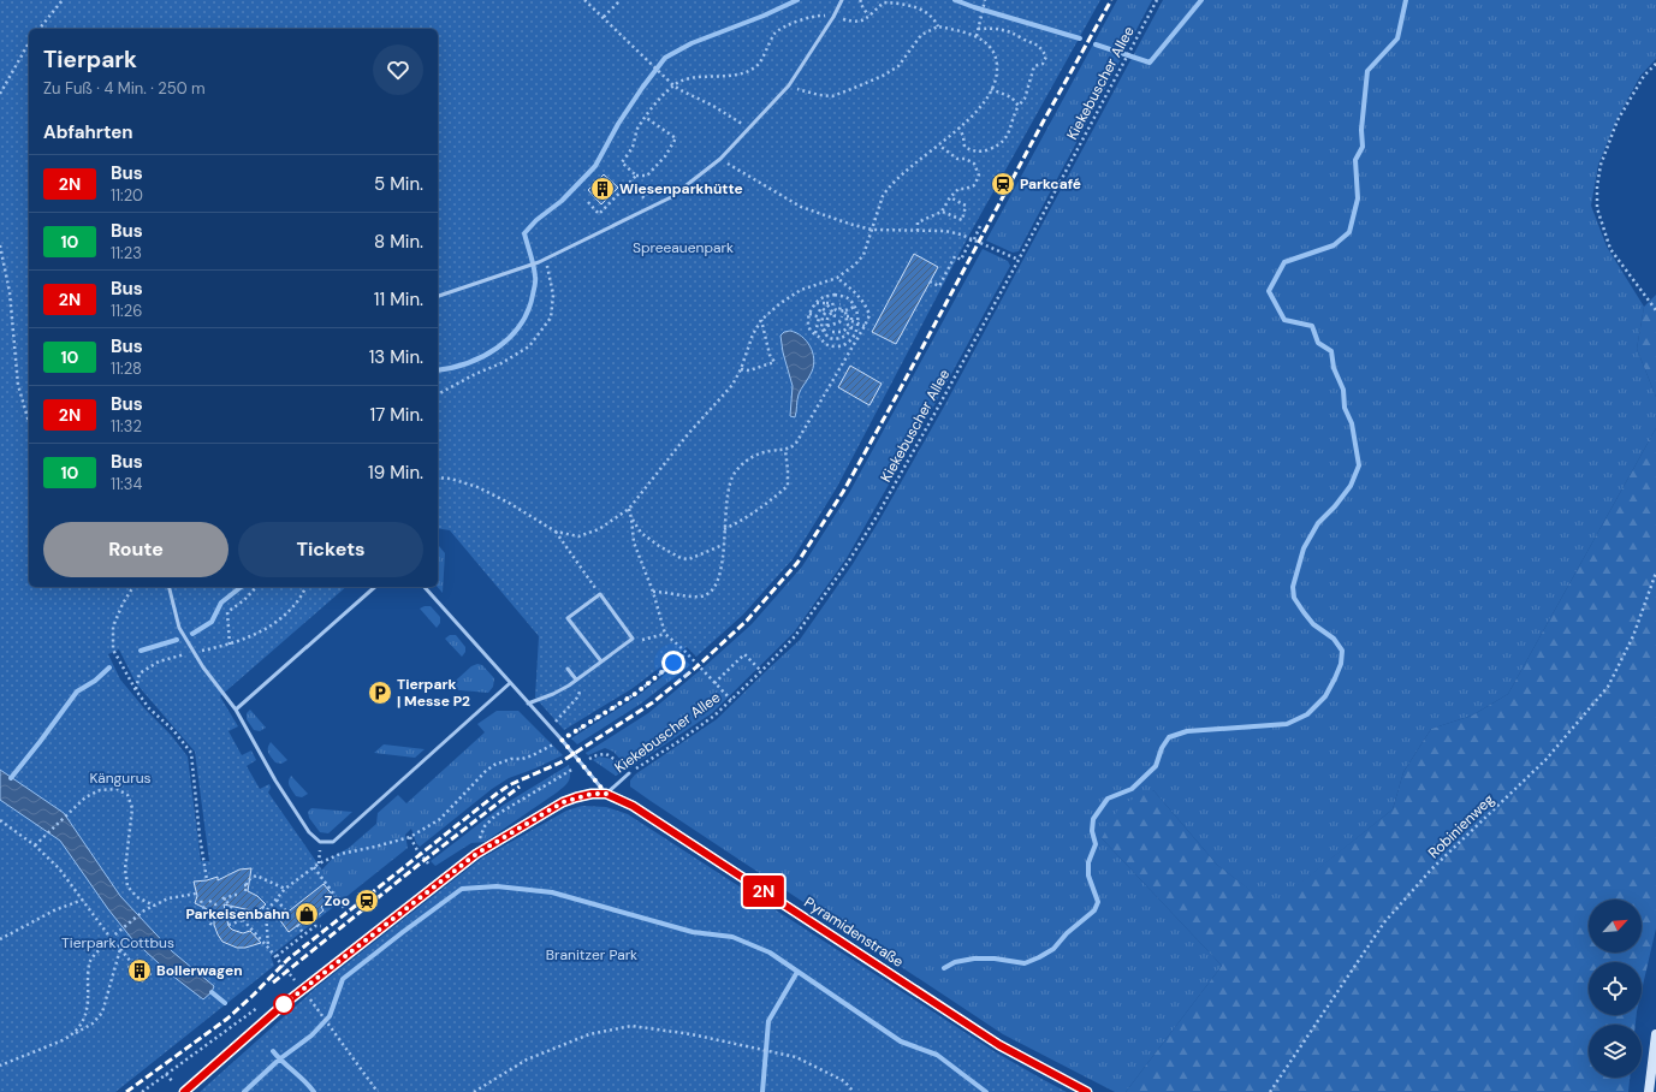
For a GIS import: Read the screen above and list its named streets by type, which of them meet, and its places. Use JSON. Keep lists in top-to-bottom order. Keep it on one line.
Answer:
{"streets":{"street":["Pyramidenstraße"],"lane":["Kiekebuscher Allee"],"path":["Robinienweg"]},"crossings":[["Kiekebuscher Allee","Pyramidenstraße"]],"parks":["Spreeauenpark","Kängurus","Tierpark Cottbus","Branitzer Park"],"places":{"station":["Parkcafé","Zoo"],"building":["Wiesenparkhütte","Bollerwagen"],"parking":["Tierpark | Messe P2"],"shop":["Parkeisenbahn"]},"lines":["bus line 2N"],"north":"top right","page":{"on_map":"2N","heading":[["Tierpark","Zu Fuß · 4 Min. · 250 m"],"Abfahrten"],"list":[{"mark":"2N","name":"Bus","note":"11:20","value":"5 Min."},{"mark":"10","name":"Bus","note":"11:23","value":"8 Min."},{"mark":"2N","name":"Bus","note":"11:26","value":"11 Min."},{"mark":"10","name":"Bus","note":"11:28","value":"13 Min."},{"mark":"2N","name":"Bus","note":"11:32","value":"17 Min."},{"mark":"10","name":"Bus","note":"11:34","value":"19 Min."}],"buttons":["Route","Tickets"]}}
